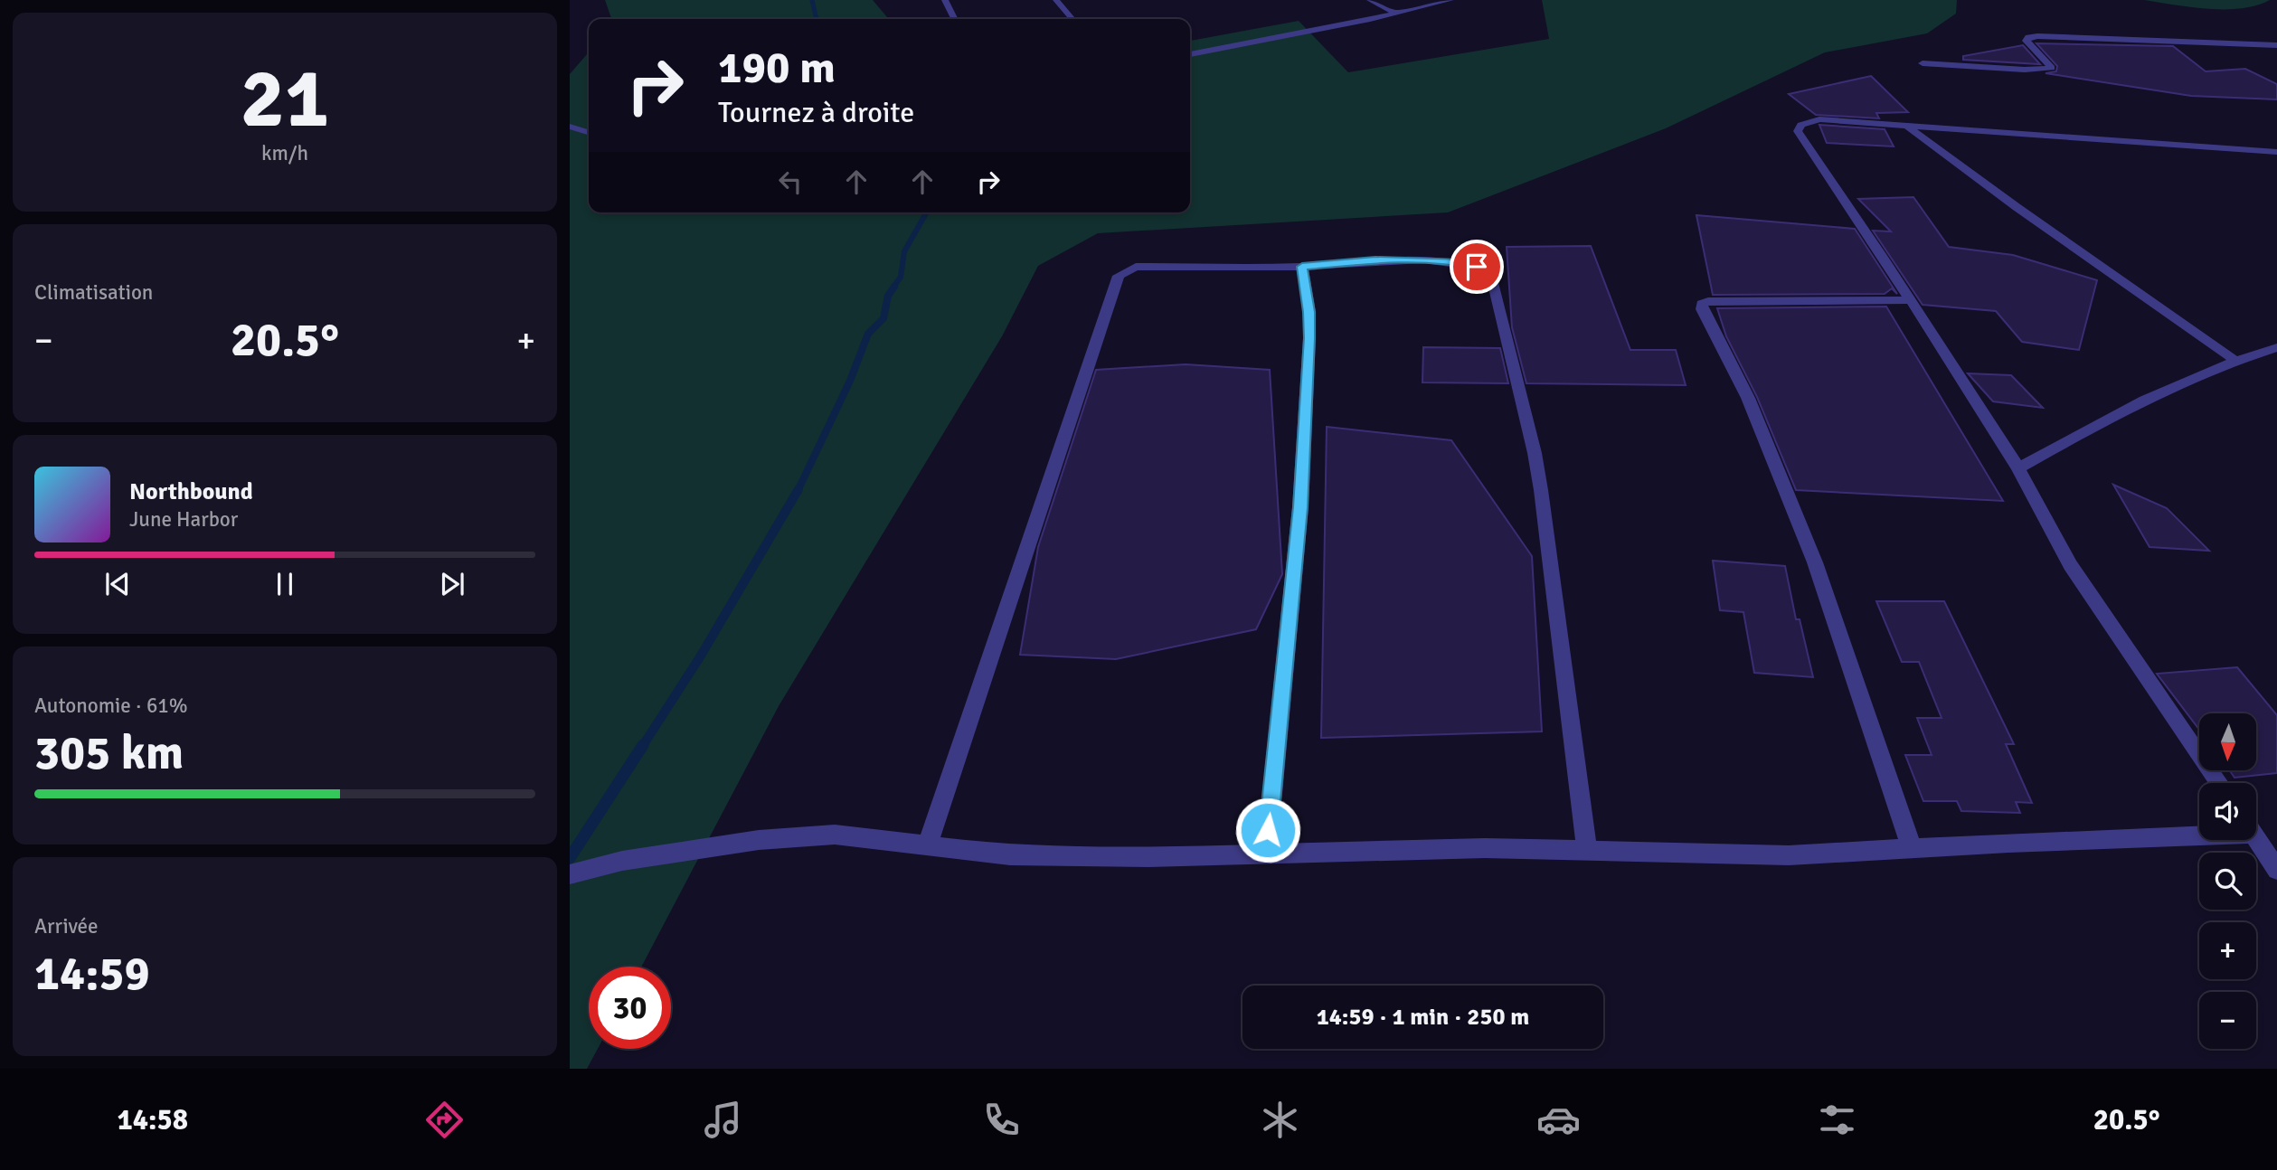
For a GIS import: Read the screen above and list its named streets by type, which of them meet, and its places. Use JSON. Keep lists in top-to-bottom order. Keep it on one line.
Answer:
{"north":"bottom","page":{"tile":[["21","km/h"],"Climatisation",["Autonomie · 61%","305 km"],["Arrivée","14:59"]],"turn":["190 m","Tournez à droite"],"heat":["−","20.5°","+"],"song":["Northbound","June Harbor"],"map_buttons":["+","−"],"limit":"30","trip":"14:59 · 1 min · 250 m","tabs":["14:58","20.5°"]}}
